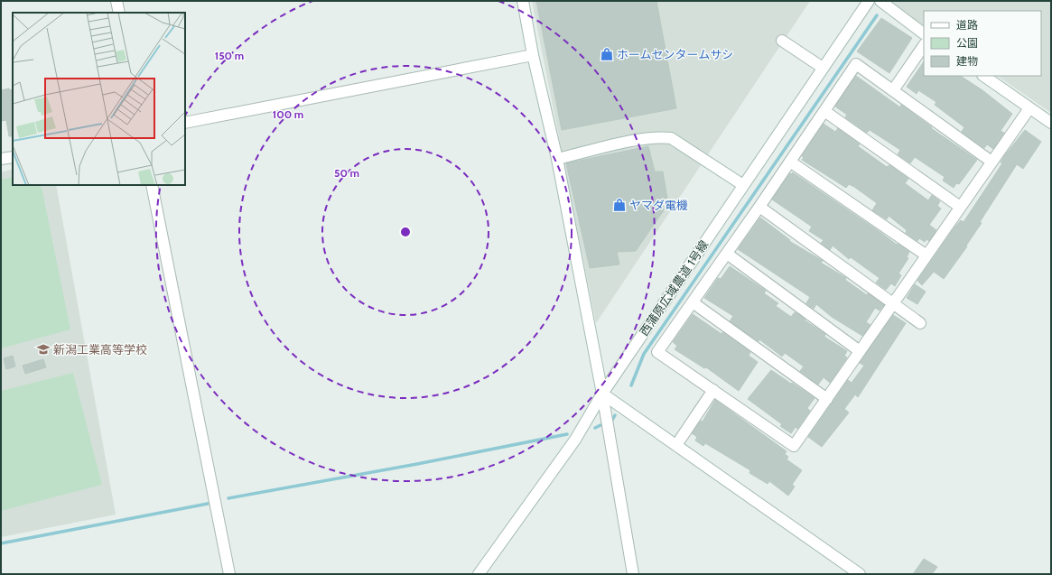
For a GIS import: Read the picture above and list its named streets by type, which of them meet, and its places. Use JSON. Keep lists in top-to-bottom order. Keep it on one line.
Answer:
{"streets":{"street":["西蒲原広域農道 1号線"]},"places":{"shop":["ホームセンタームサシ","ヤマダ電機"],"school or university":["新潟工業高等学校"]},"legend":["道路","公園","建物"],"rings":["150 m","100 m","50 m"]}
